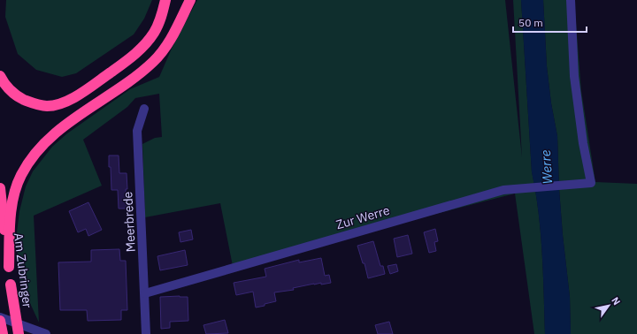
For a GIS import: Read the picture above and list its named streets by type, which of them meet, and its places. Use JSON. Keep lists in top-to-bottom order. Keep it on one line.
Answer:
{"streets":{"highway":["Am Zubringer"],"street":["Zur Werre","Meerbrede"]},"crossings":[["Zur Werre","Meerbrede"]],"water":["Werre"],"scale_bar":"50 m","north":"top right"}
